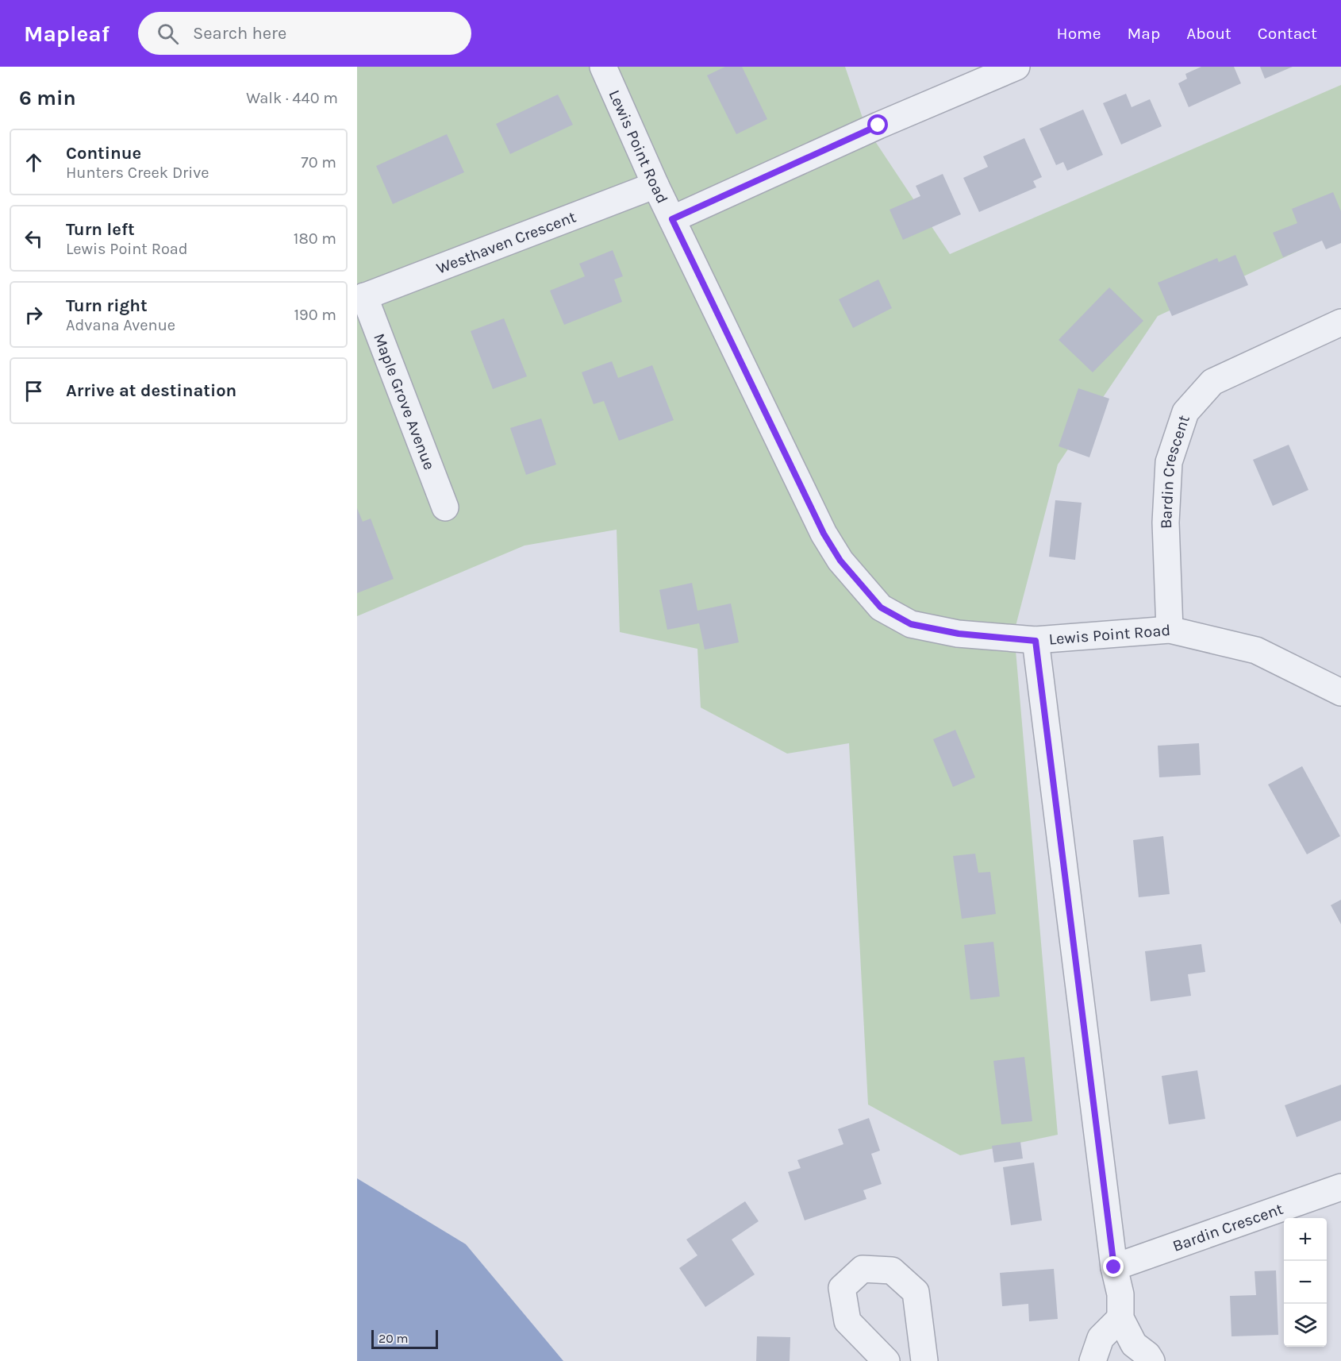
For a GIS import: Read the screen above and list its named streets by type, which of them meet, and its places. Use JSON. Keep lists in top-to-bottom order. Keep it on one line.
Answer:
{"streets":{"street":["Lewis Point Road","Westhaven Crescent","Maple Grove Avenue","Bardin Crescent"]},"crossings":[["Lewis Point Road","Westhaven Crescent"],["Lewis Point Road","Bardin Crescent"],["Westhaven Crescent","Maple Grove Avenue"]],"scale_bar":"20 m","page":{"header":"Mapleaf","search":"Search here","nav":["Home","Map","About","Contact"],"heading":["6 min","Walk · 440 m"],"list":[["Continue","Hunters Creek Drive","70 m"],["Turn left","Lewis Point Road","180 m"],["Turn right","Advana Avenue","190 m"],"Arrive at destination"],"map_buttons":["+","−"],"scale":"20 m"}}
